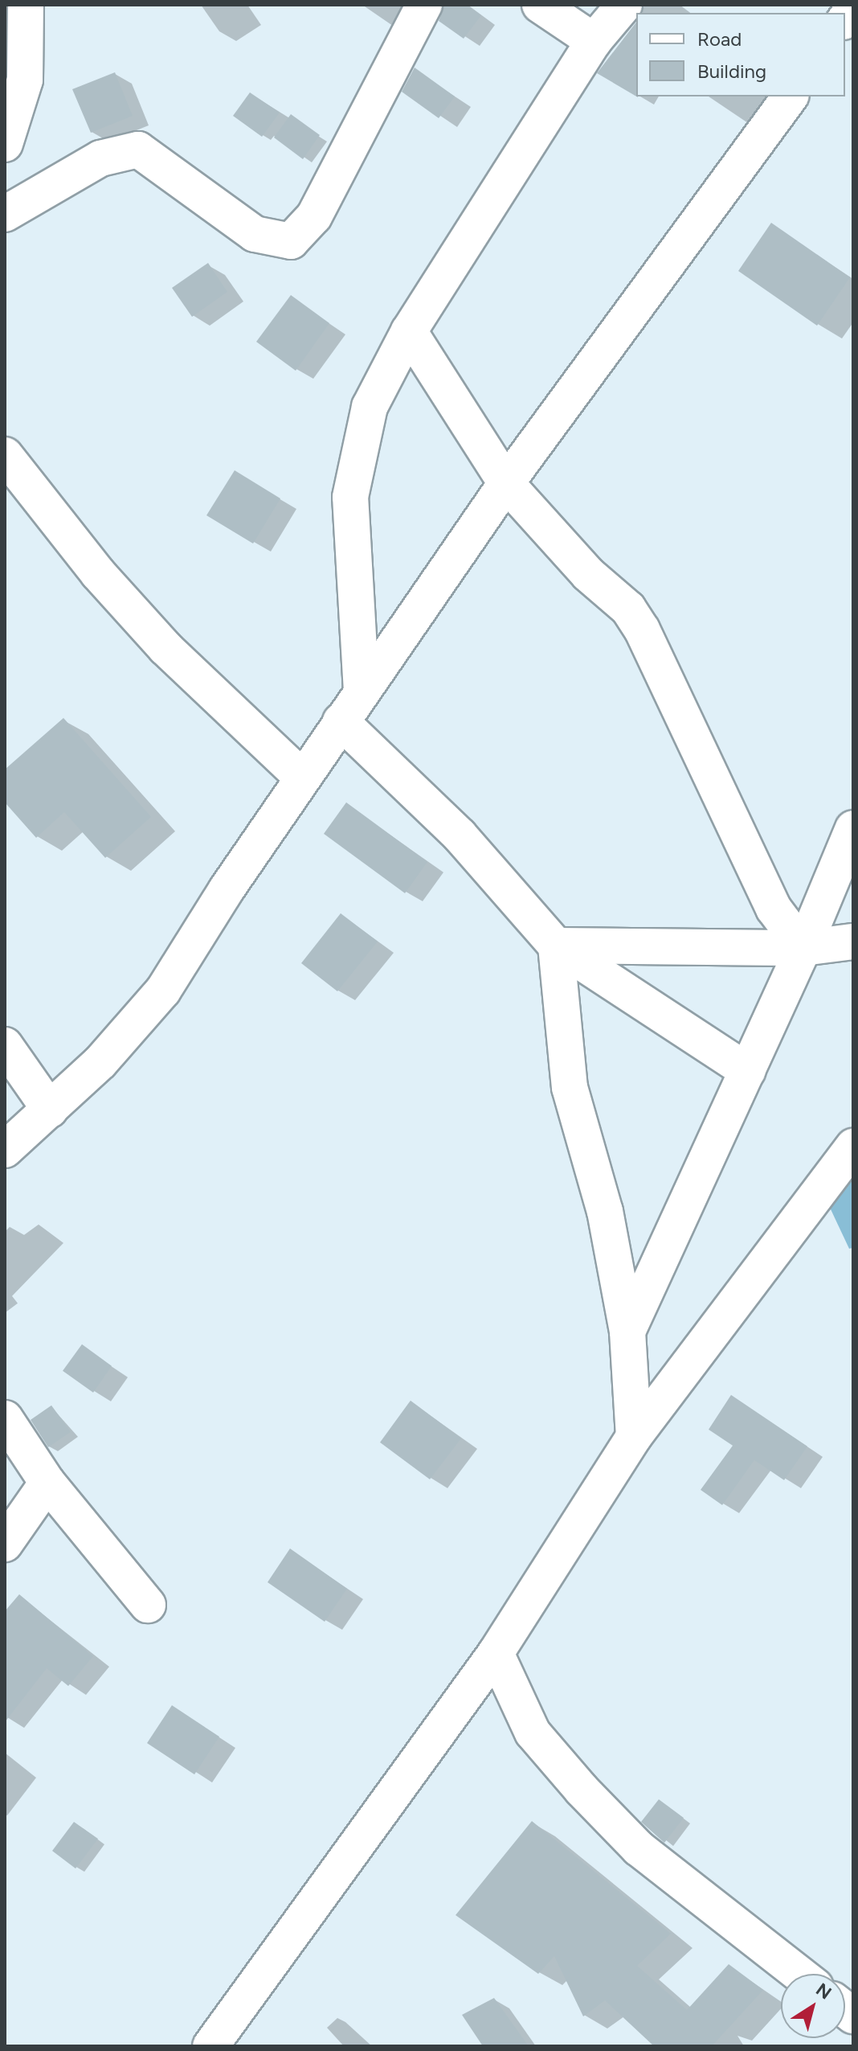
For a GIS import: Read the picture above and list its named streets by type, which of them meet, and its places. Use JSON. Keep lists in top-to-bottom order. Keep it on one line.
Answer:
{"legend":["Road","Building"],"north":"top right"}
